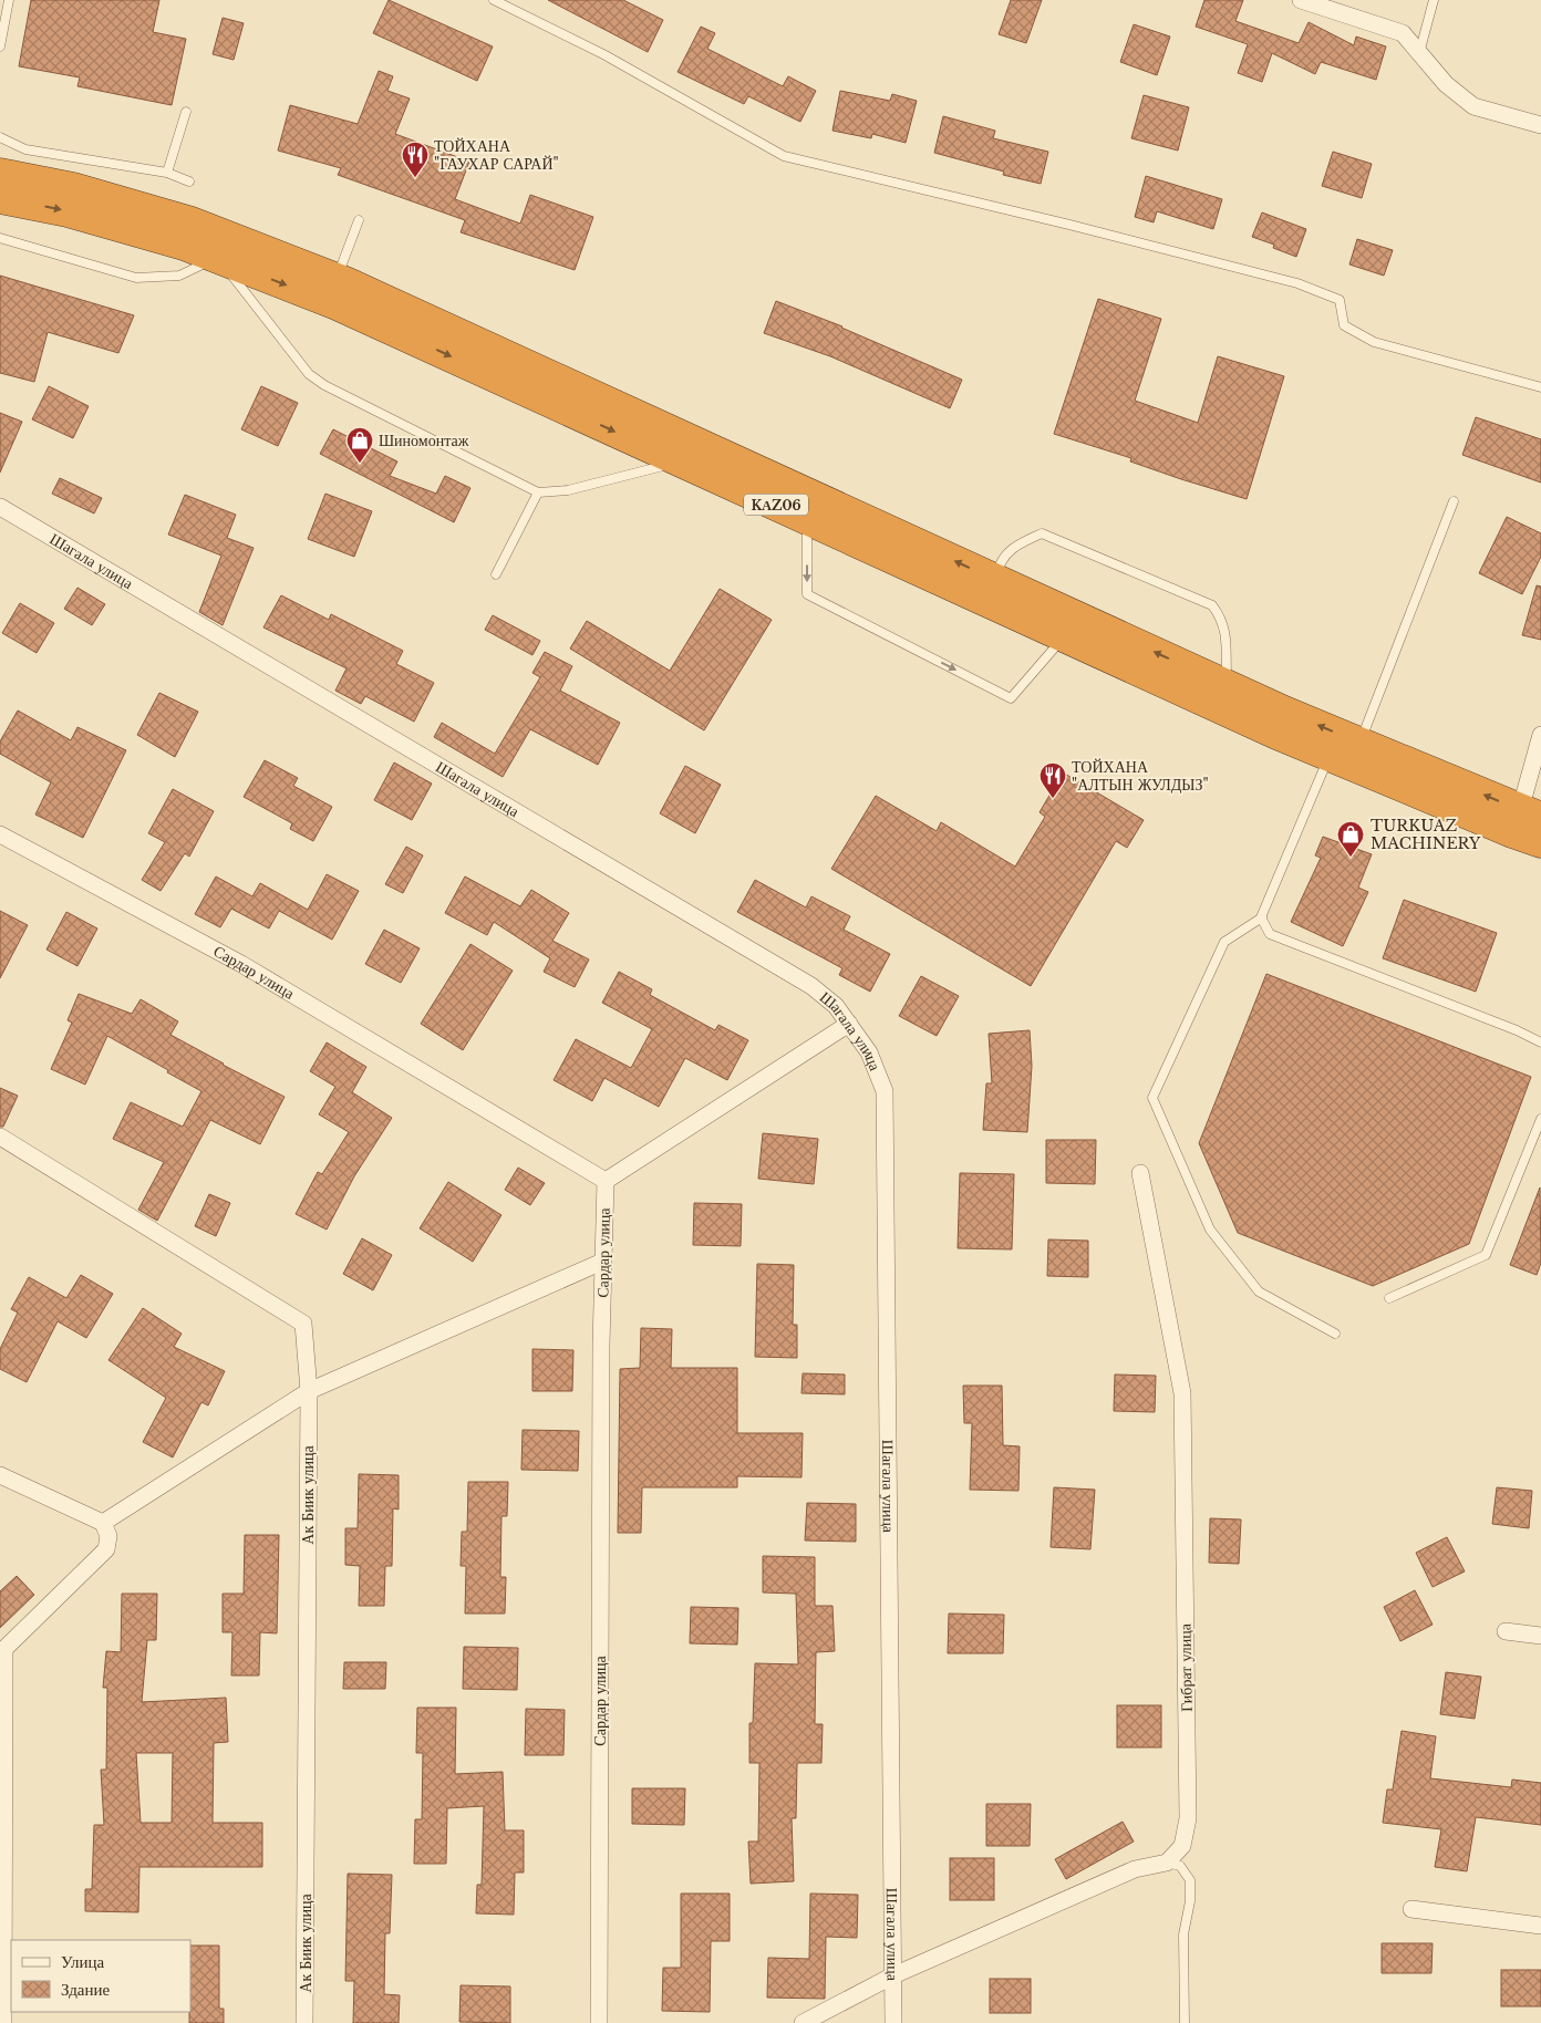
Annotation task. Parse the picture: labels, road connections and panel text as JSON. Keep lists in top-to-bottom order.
{
  "streets": {
    "highway": ["KАZ06"],
    "street": [
      "Шагала улица",
      "Сардар улица",
      "Ак Биик улица",
      "Гибрат улица"
    ]
  },
  "places": {
    "restaurant": ["ТОЙХАНА \"ГАУХАР САРАЙ\"", "ТОЙХАНА \"АЛТЫН ЖУЛДЫЗ\""],
    "shop": ["Шиномонтаж", "TURKUAZ MACHINERY"]
  },
  "legend": ["Улица", "Здание"]
}
